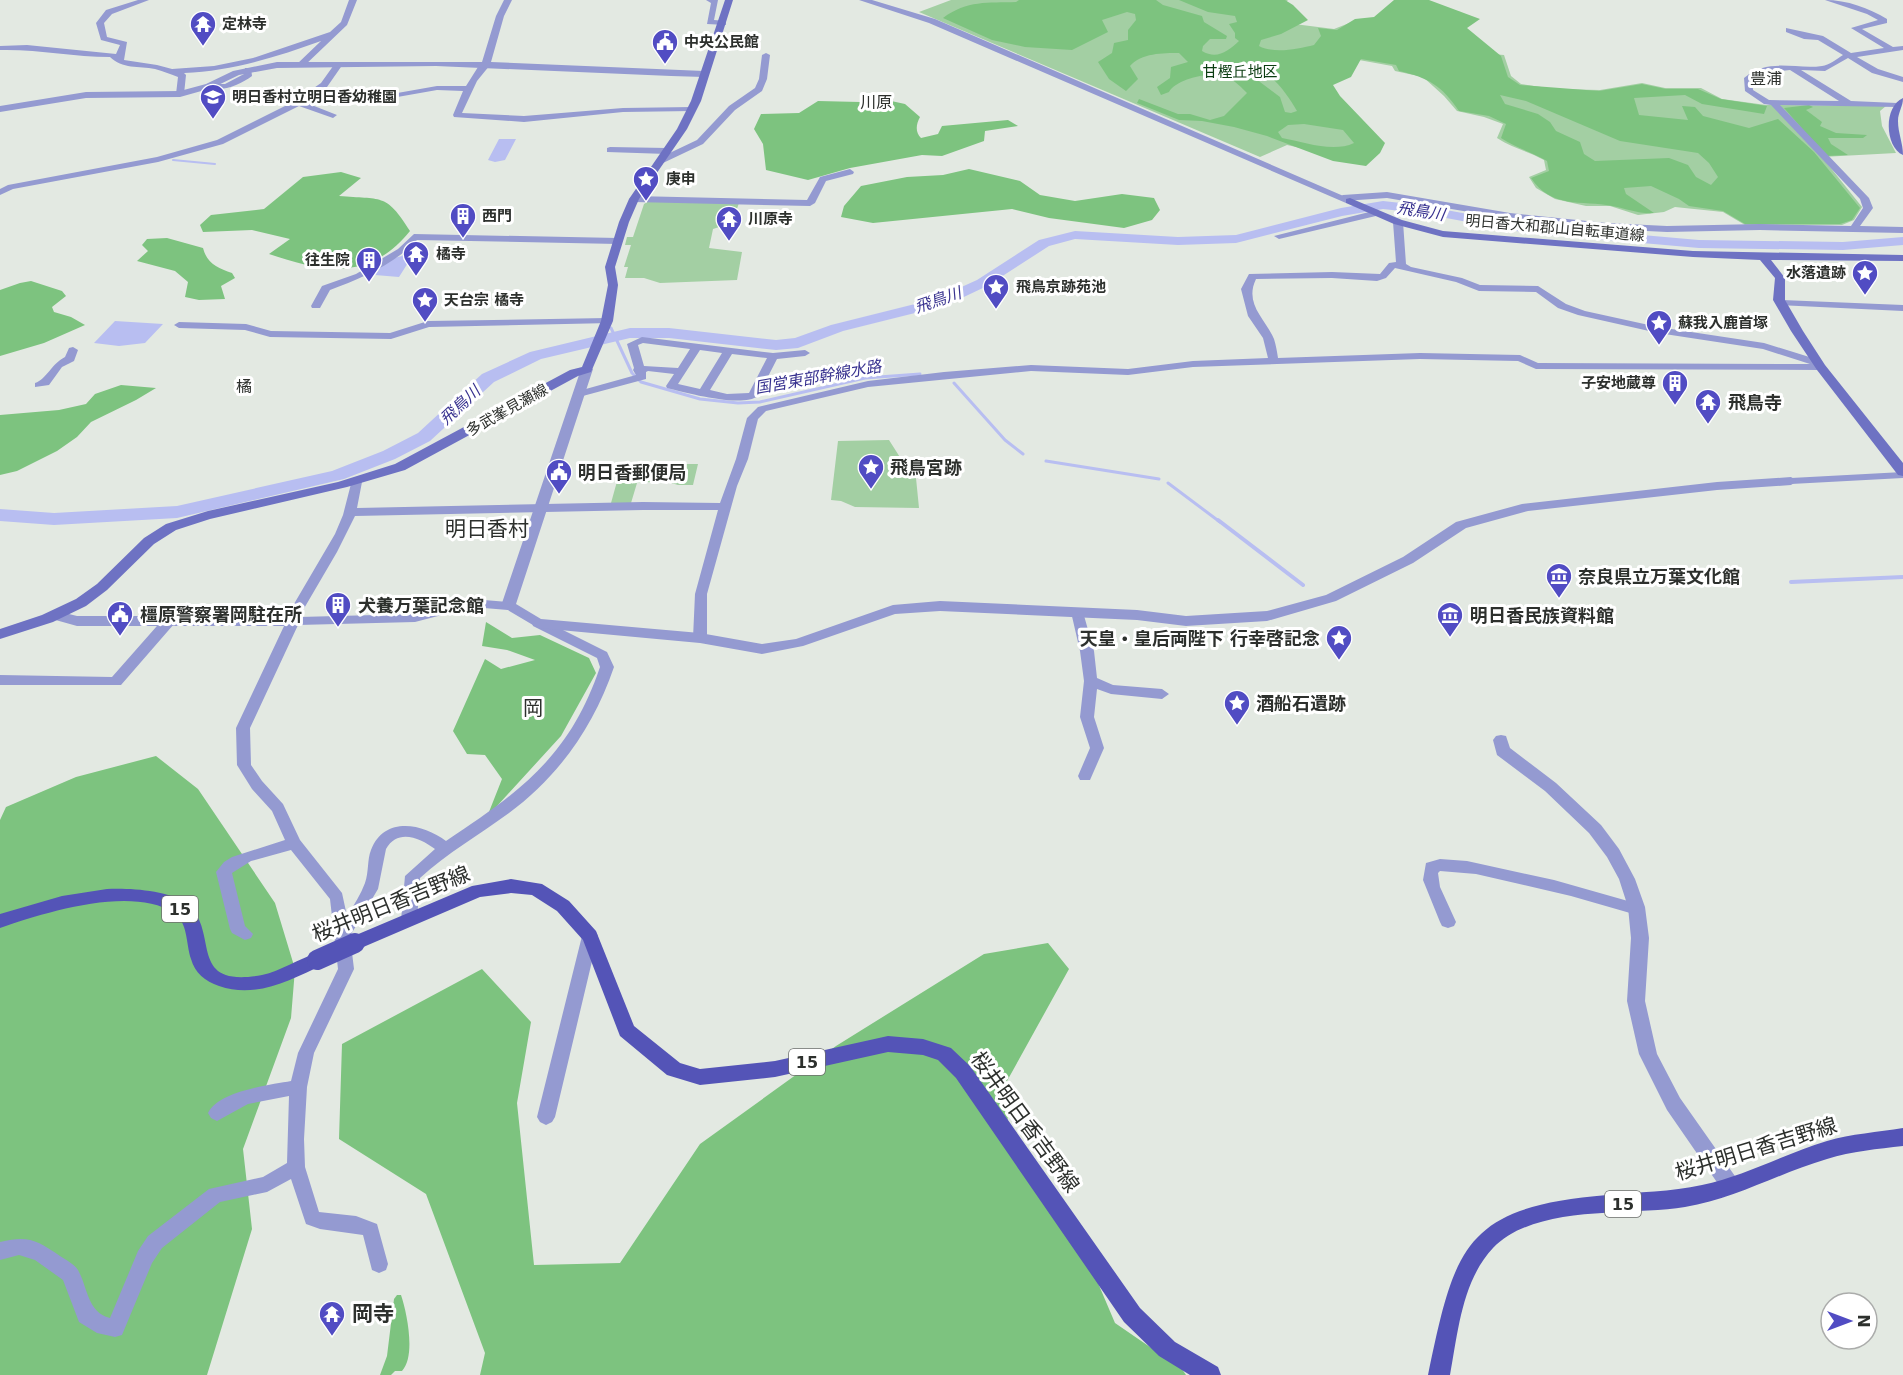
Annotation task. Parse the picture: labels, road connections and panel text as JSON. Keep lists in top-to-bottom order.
{
  "streets": {
    "main road": [
      "明日香大和郡山自転車道線",
      "多武峯見瀬線",
      "桜井明日香吉野線",
      "15"
    ]
  },
  "districts": [
    "豊浦",
    "川原",
    "橘",
    "明日香村",
    "岡"
  ],
  "water": ["飛鳥川", "国営東部幹線水路"],
  "parks": ["甘樫丘地区"],
  "places": {
    "temple": [
      "定林寺",
      "川原寺",
      "橘寺",
      "飛鳥寺",
      "岡寺"
    ],
    "public building": ["中央公民館", "明日香郵便局", "橿原警察署岡駐在所"],
    "school or university": ["明日香村立明日香幼稚園"],
    "place": [
      "庚申",
      "水落遺跡",
      "飛鳥京跡苑池",
      "天台宗 橘寺",
      "蘇我入鹿首塚",
      "飛鳥宮跡",
      "天皇・皇后両陛下 行幸啓記念",
      "酒船石遺跡"
    ],
    "building": [
      "西門",
      "往生院",
      "子安地蔵尊",
      "犬養万葉記念館"
    ],
    "museum": ["奈良県立万葉文化館", "明日香民族資料館"]
  },
  "north": "right"
}
